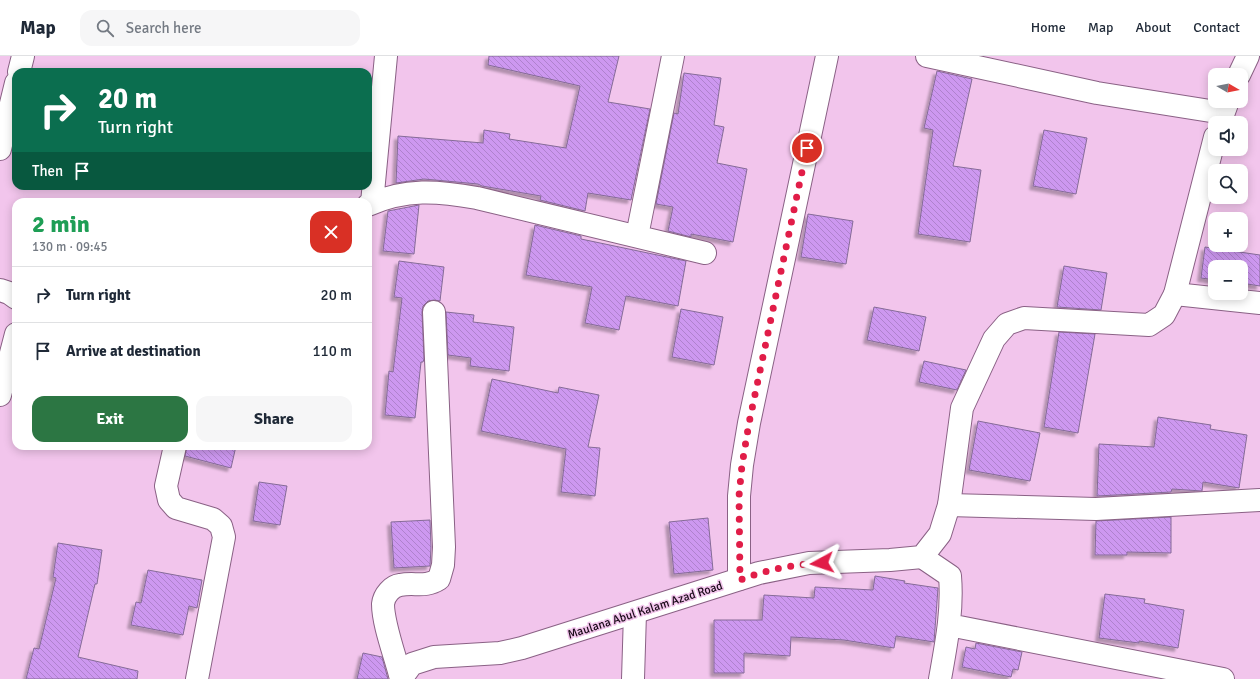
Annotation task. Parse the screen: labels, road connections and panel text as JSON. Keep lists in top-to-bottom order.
{
  "streets": {
    "street": ["Maulana Abul Kalam Azad Road"]
  },
  "north": "right",
  "page": {
    "header": "Map",
    "search": "Search here",
    "nav": [
      "Home",
      "Map",
      "About",
      "Contact"
    ],
    "map_buttons": ["+", "−"],
    "turn": ["20 m", "Turn right"],
    "then": "Then",
    "heading": ["2 min", "130 m · 09:45"],
    "list": [
      {
        "name": "Turn right",
        "value": "20 m"
      },
      {
        "name": "Arrive at destination",
        "value": "110 m"
      }
    ],
    "buttons": ["Exit", "Share"]
  }
}
